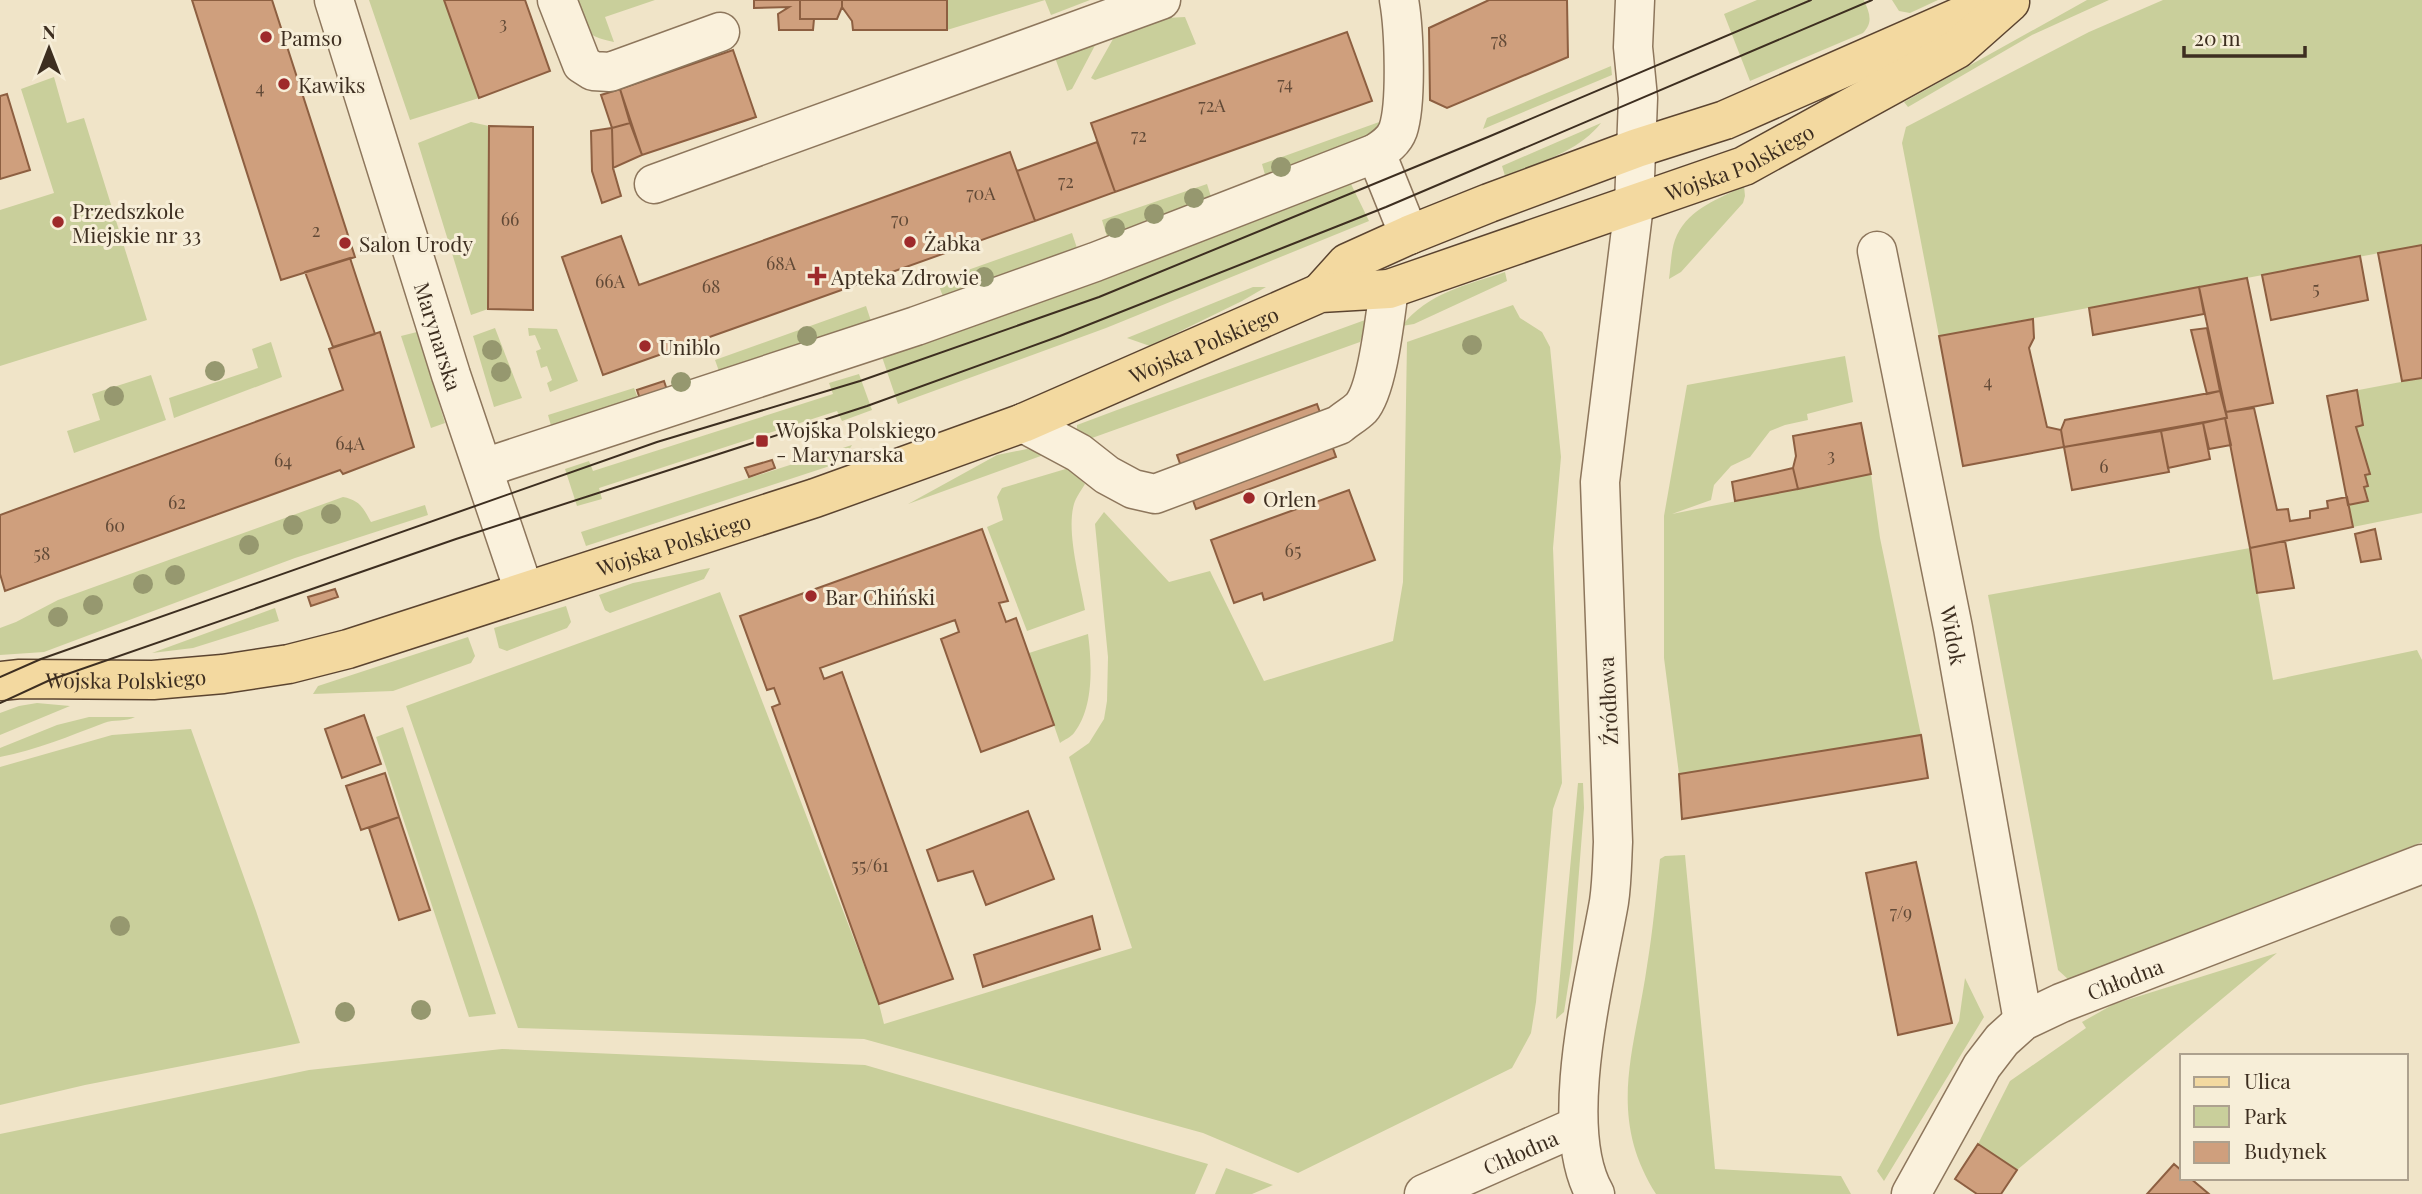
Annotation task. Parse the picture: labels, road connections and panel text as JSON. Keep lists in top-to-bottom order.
{
  "streets": {
    "main road": ["Wojska Polskiego"],
    "street": [
      "Marynarska",
      "Widok",
      "Źródłowa",
      "Chłodna"
    ]
  },
  "crossings": [
    ["Wojska Polskiego", "Marynarska"],
    ["Wojska Polskiego", "Źródłowa"],
    ["Widok", "Chłodna"],
    ["Źródłowa", "Chłodna"]
  ],
  "places": {
    "other": [
      "Pamso",
      "Kawiks",
      "Przedszkole Miejskie nr 33",
      "Żabka",
      "Salon Urody",
      "Uniblo",
      "Orlen",
      "Bar Chiński"
    ],
    "health": ["Apteka Zdrowie"],
    "transit": ["Wojska Polskiego - Marynarska"]
  },
  "house_numbers": [
    "3",
    "78",
    "74",
    "4",
    "72A",
    "72",
    "72",
    "70A",
    "66",
    "70",
    "2",
    "68A",
    "66A",
    "68",
    "5",
    "4",
    "64A",
    "3",
    "64",
    "6",
    "62",
    "60",
    "65",
    "58",
    "55/61",
    "7/9"
  ],
  "legend": ["Ulica", "Park", "Budynek"],
  "scale_bar": "20 m",
  "north": "top"
}
